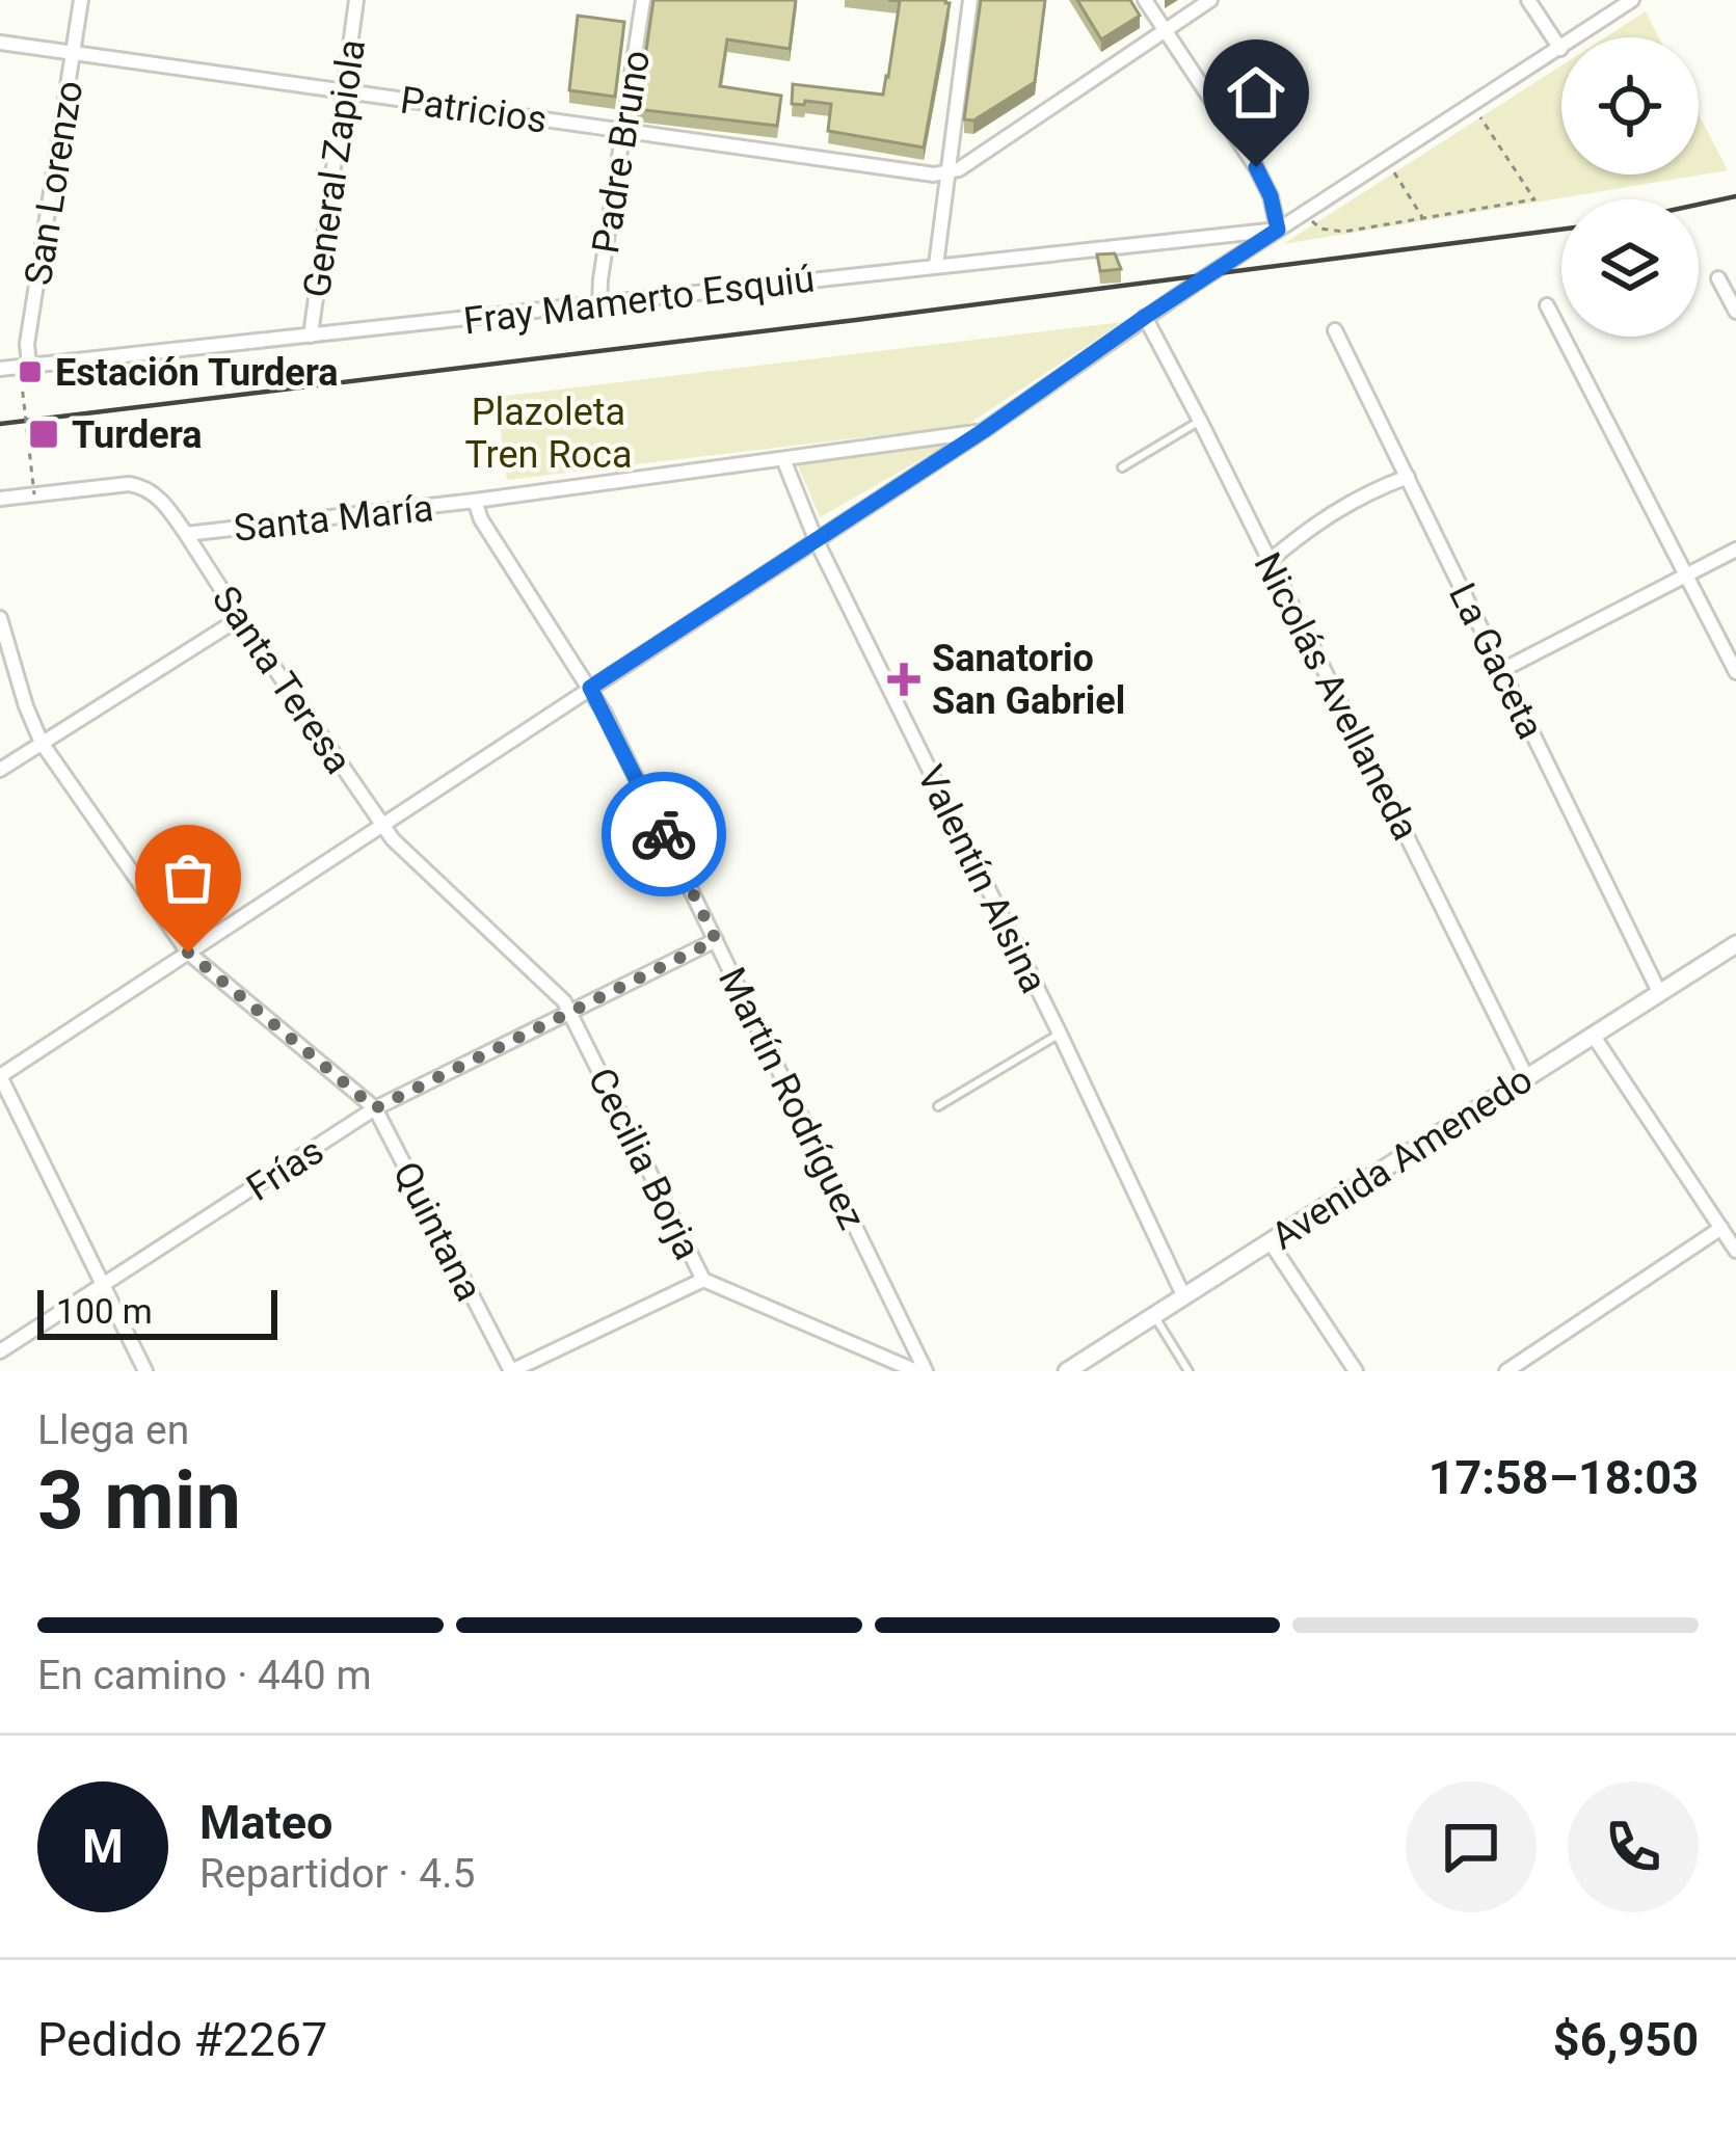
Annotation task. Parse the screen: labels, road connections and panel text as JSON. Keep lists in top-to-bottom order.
{
  "streets": {
    "street": [
      "Patricios",
      "Padre Bruno",
      "General Zapiola",
      "San Lorenzo",
      "Fray Mamerto Esquiú",
      "Santa María",
      "La Gaceta",
      "Santa Teresa",
      "Nicolás Avellaneda",
      "Valentín Alsina",
      "Martín Rodríguez",
      "Avenida Amenedo",
      "Cecilia Borja",
      "Frías",
      "Quintana"
    ]
  },
  "crossings": [
    ["Patricios", "Padre Bruno"],
    ["Patricios", "General Zapiola"],
    ["Patricios", "San Lorenzo"],
    ["Padre Bruno", "Fray Mamerto Esquiú"],
    ["General Zapiola", "Fray Mamerto Esquiú"],
    ["San Lorenzo", "Fray Mamerto Esquiú"],
    ["Santa María", "Santa Teresa"],
    ["Santa María", "Valentín Alsina"],
    ["Santa María", "Martín Rodríguez"],
    ["La Gaceta", "Avenida Amenedo"],
    ["Santa Teresa", "Cecilia Borja"],
    ["Nicolás Avellaneda", "Avenida Amenedo"],
    ["Valentín Alsina", "Avenida Amenedo"],
    ["Martín Rodríguez", "Cecilia Borja"],
    ["Martín Rodríguez", "Frías"],
    ["Cecilia Borja", "Frías"],
    ["Frías", "Quintana"]
  ],
  "parks": ["Plazoleta Tren Roca"],
  "places": {
    "transit": ["Estación Turdera", "Turdera"],
    "health": ["Sanatorio San Gabriel"]
  },
  "scale_bar": "100 m",
  "page": {
    "scale": "100 m",
    "heading": ["3 min", "Llega en", "17:58–18:03"],
    "panel": [
      "Mateo",
      "Repartidor · 4.5",
      "Pedido #2267",
      "$6,950"
    ],
    "bar": "En camino · 440 m",
    "round": "M"
  }
}
